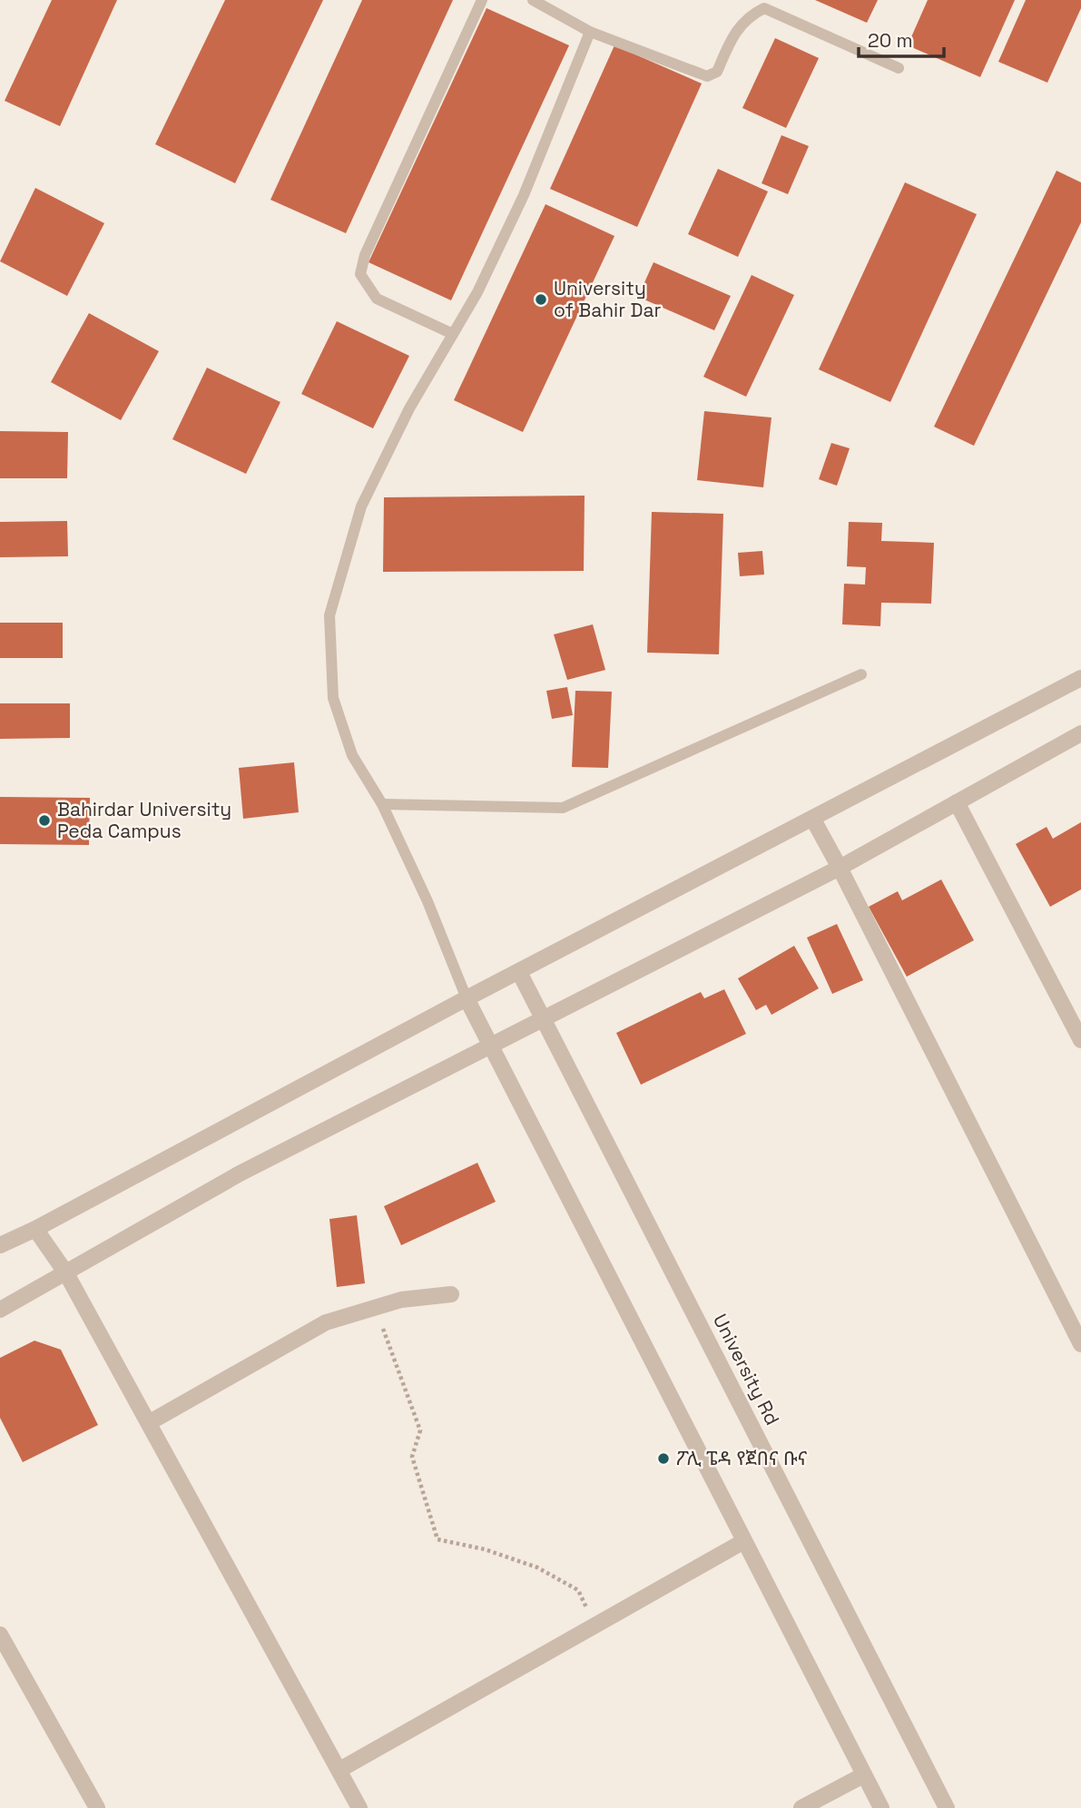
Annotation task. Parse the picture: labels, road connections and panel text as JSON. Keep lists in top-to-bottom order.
{
  "streets": {
    "street": ["University Rd"]
  },
  "places": ["University of Bahir Dar", "Bahirdar University Peda Campus", "ፖሊ ፔዳ የጀበና ቡና"],
  "scale_bar": "20 m"
}
